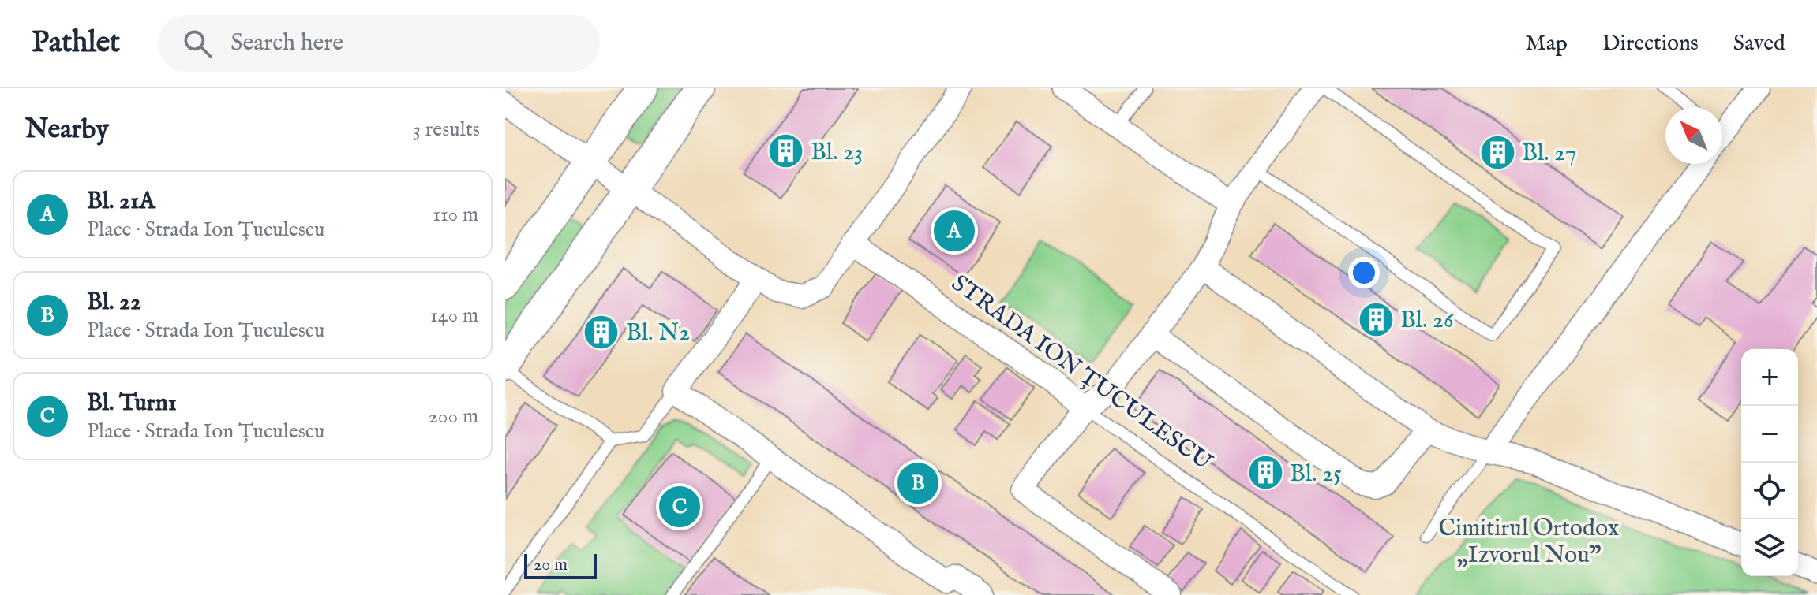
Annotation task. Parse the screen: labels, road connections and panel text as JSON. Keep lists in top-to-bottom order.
{
  "streets": {
    "street": ["STRADA ION ȚUCULESCU"]
  },
  "parks": ["Cimitirul Ortodox „Izvorul Nou”"],
  "places": {
    "building": [
      "Bl. 23",
      "Bl. 27",
      "Bl. 26",
      "Bl. N2",
      "Bl. 25"
    ]
  },
  "scale_bar": "20 m",
  "north": "top left",
  "page": {
    "header": "Pathlet",
    "search": "Search here",
    "nav": ["Map", "Directions", "Saved"],
    "heading": ["Nearby", "3 results"],
    "list": [
      {
        "mark": "A",
        "name": "Bl. 21A",
        "note": "Place · Strada Ion Țuculescu",
        "value": "110 m"
      },
      {
        "mark": "B",
        "name": "Bl. 22",
        "note": "Place · Strada Ion Țuculescu",
        "value": "140 m"
      },
      {
        "mark": "C",
        "name": "Bl. Turn1",
        "note": "Place · Strada Ion Țuculescu",
        "value": "200 m"
      }
    ],
    "pins": ["A", "B", "C"],
    "map_buttons": ["+", "−"],
    "scale": "20 m"
  }
}
